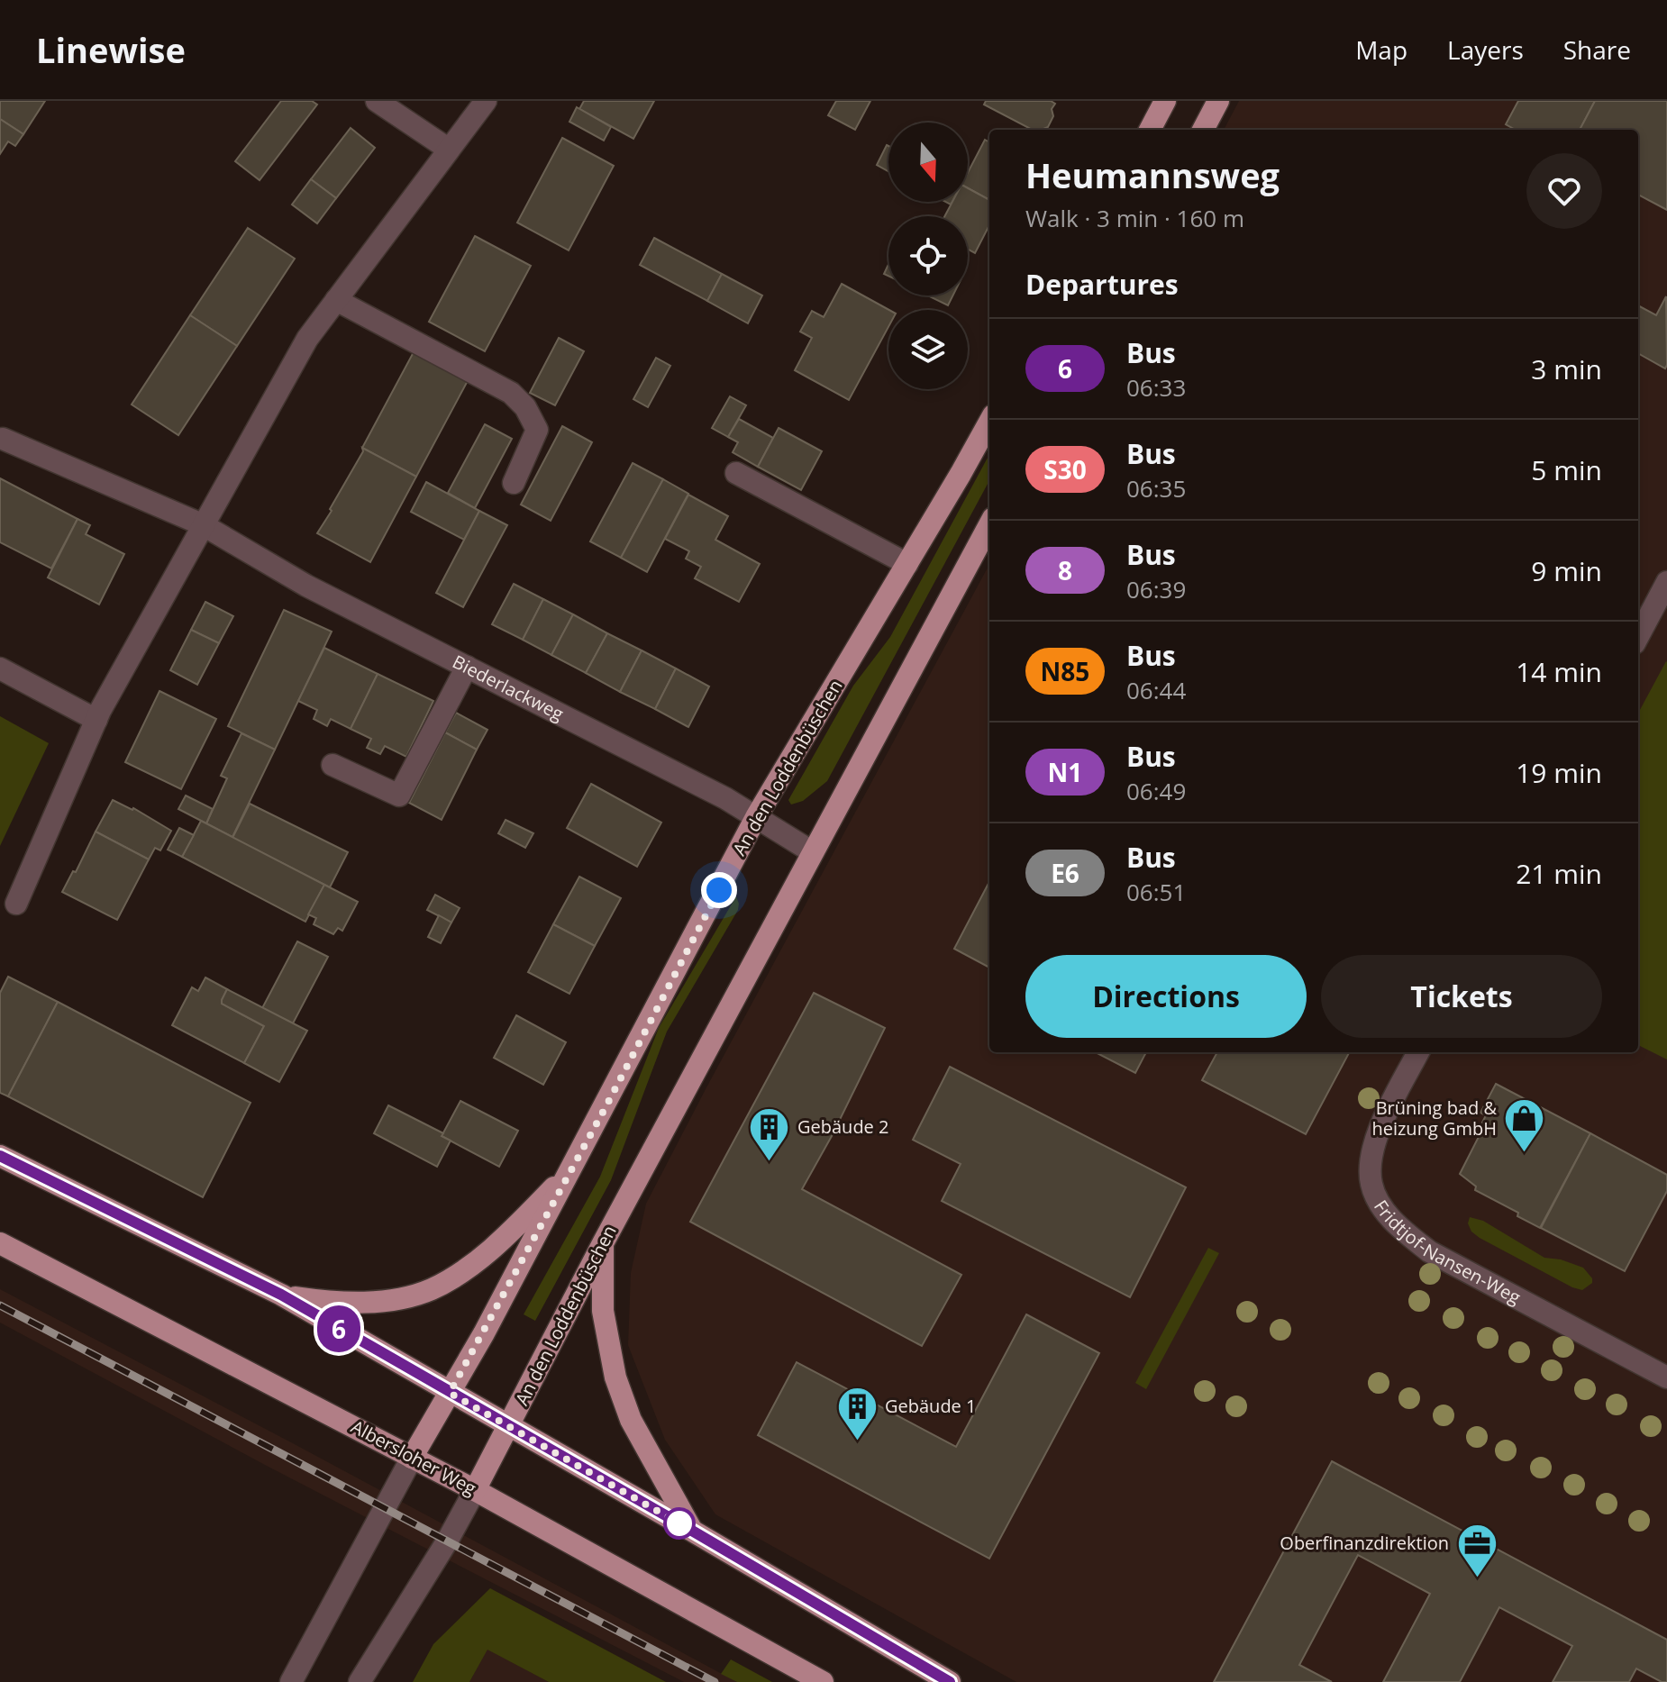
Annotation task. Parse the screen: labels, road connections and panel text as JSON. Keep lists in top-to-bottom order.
{
  "streets": {
    "main road": ["An den Loddenbüschen", "Albersloher Weg"],
    "street": ["Biederlackweg", "Fridtjof-Nansen-Weg"]
  },
  "crossings": [
    ["Biederlackweg", "An den Loddenbüschen"],
    ["An den Loddenbüschen", "Albersloher Weg"]
  ],
  "places": {
    "shop": ["Brüning bad & heizung GmbH"],
    "building": ["Gebäude 2", "Gebäude 1"],
    "office": ["Oberfinanzdirektion"]
  },
  "lines": ["bus line 6"],
  "north": "bottom",
  "page": {
    "header": "Linewise",
    "nav": ["Map", "Layers", "Share"],
    "on_map": "6",
    "heading": [
      ["Heumannsweg", "Walk · 3 min · 160 m"],
      "Departures"
    ],
    "list": [
      {
        "mark": "6",
        "name": "Bus",
        "note": "06:33",
        "value": "3 min"
      },
      {
        "mark": "S30",
        "name": "Bus",
        "note": "06:35",
        "value": "5 min"
      },
      {
        "mark": "8",
        "name": "Bus",
        "note": "06:39",
        "value": "9 min"
      },
      {
        "mark": "N85",
        "name": "Bus",
        "note": "06:44",
        "value": "14 min"
      },
      {
        "mark": "N1",
        "name": "Bus",
        "note": "06:49",
        "value": "19 min"
      },
      {
        "mark": "E6",
        "name": "Bus",
        "note": "06:51",
        "value": "21 min"
      }
    ],
    "buttons": ["Directions", "Tickets"]
  }
}
